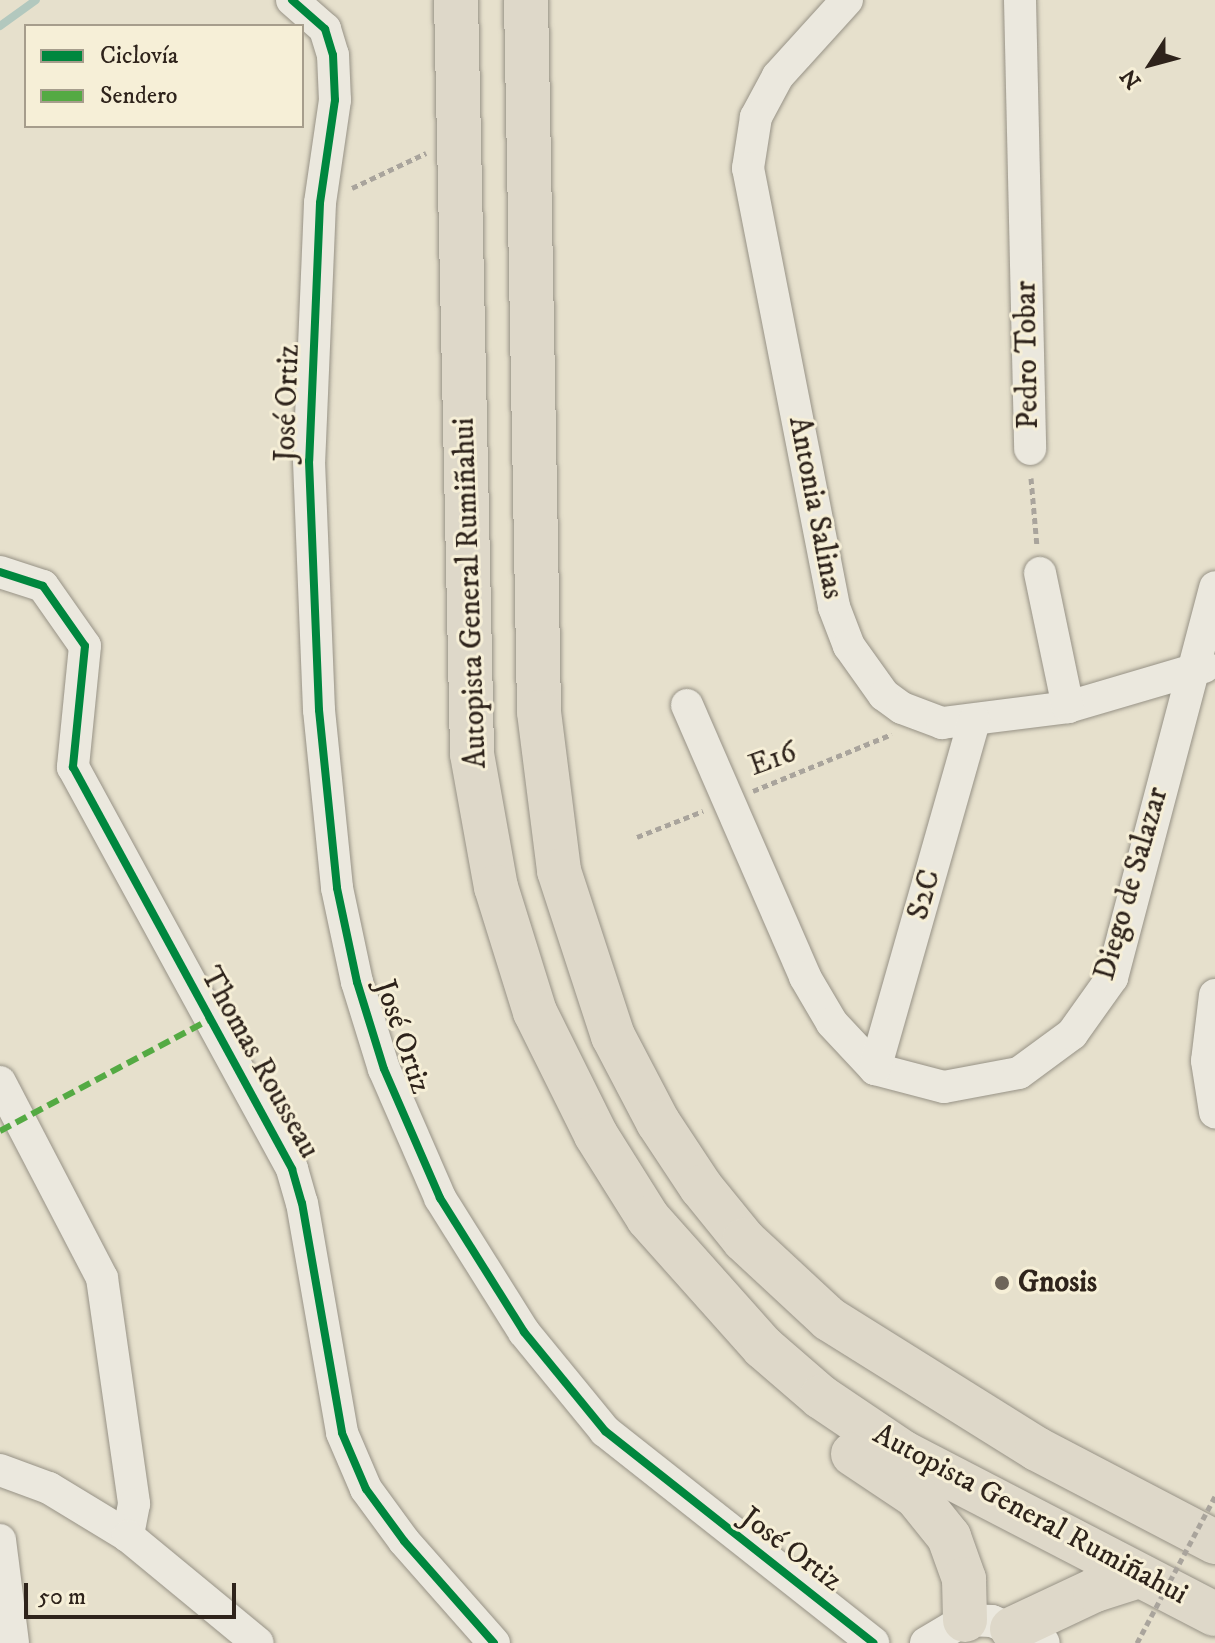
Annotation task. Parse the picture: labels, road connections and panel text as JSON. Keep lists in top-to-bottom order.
{
  "streets": {
    "highway": ["Autopista General Rumiñahui"],
    "street": [
      "Pedro Tobar",
      "José Ortiz",
      "Antonia Salinas",
      "Diego de Salazar",
      "S2C",
      "Thomas Rousseau"
    ],
    "path": ["E16"]
  },
  "crossings": [
    ["Antonia Salinas", "E16"],
    ["Antonia Salinas", "Diego de Salazar"],
    ["Antonia Salinas", "S2C"],
    ["Diego de Salazar", "S2C"]
  ],
  "places": ["Gnosis"],
  "legend": ["Ciclovía", "Sendero"],
  "scale_bar": "50 m",
  "north": "bottom left"
}
